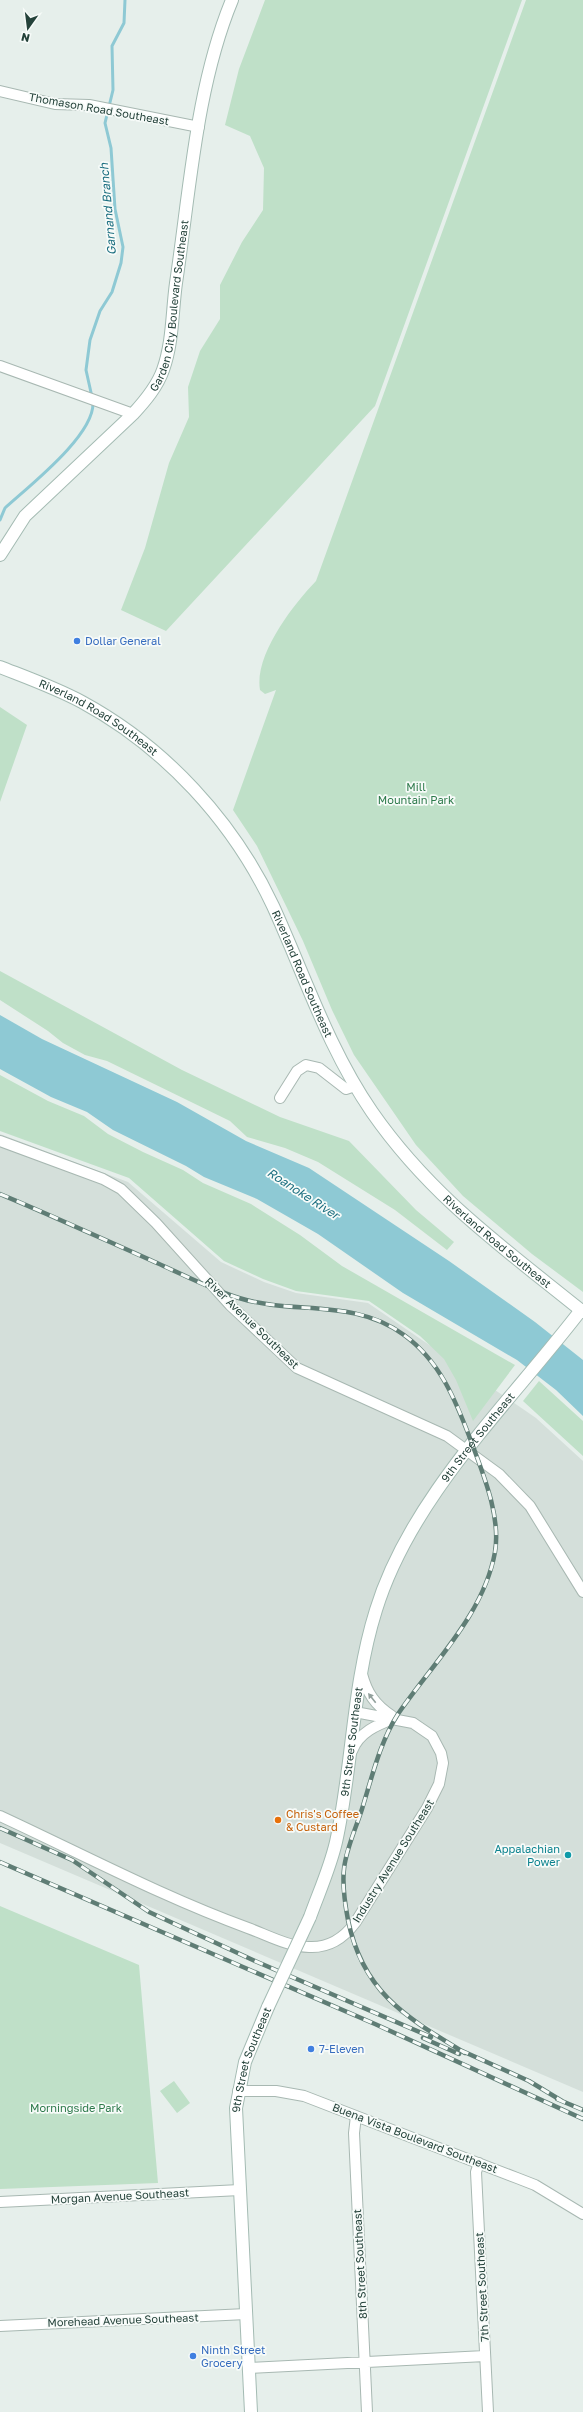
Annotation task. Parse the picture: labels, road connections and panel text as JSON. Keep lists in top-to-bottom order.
{
  "streets": {
    "street": [
      "Thomason Road Southeast",
      "Garden City Boulevard Southeast",
      "Riverland Road Southeast",
      "River Avenue Southeast",
      "9th Street Southeast",
      "Industry Avenue Southeast",
      "Buena Vista Boulevard Southeast",
      "Morgan Avenue Southeast",
      "8th Street Southeast",
      "7th Street Southeast",
      "Morehead Avenue Southeast"
    ]
  },
  "crossings": [
    ["Thomason Road Southeast", "Garden City Boulevard Southeast"],
    ["Riverland Road Southeast", "9th Street Southeast"],
    ["River Avenue Southeast", "9th Street Southeast"],
    ["9th Street Southeast", "Industry Avenue Southeast"],
    ["9th Street Southeast", "Buena Vista Boulevard Southeast"],
    ["9th Street Southeast", "Morgan Avenue Southeast"],
    ["9th Street Southeast", "Morehead Avenue Southeast"],
    ["Buena Vista Boulevard Southeast", "8th Street Southeast"],
    ["Buena Vista Boulevard Southeast", "7th Street Southeast"]
  ],
  "water": ["Garnand Branch", "Roanoke River"],
  "parks": ["Mill Mountain Park", "Morningside Park"],
  "places": [
    "Dollar General",
    "Chris's Coffee & Custard",
    "Appalachian Power",
    "7-Eleven",
    "Ninth Street Grocery"
  ],
  "north": "bottom"
}
